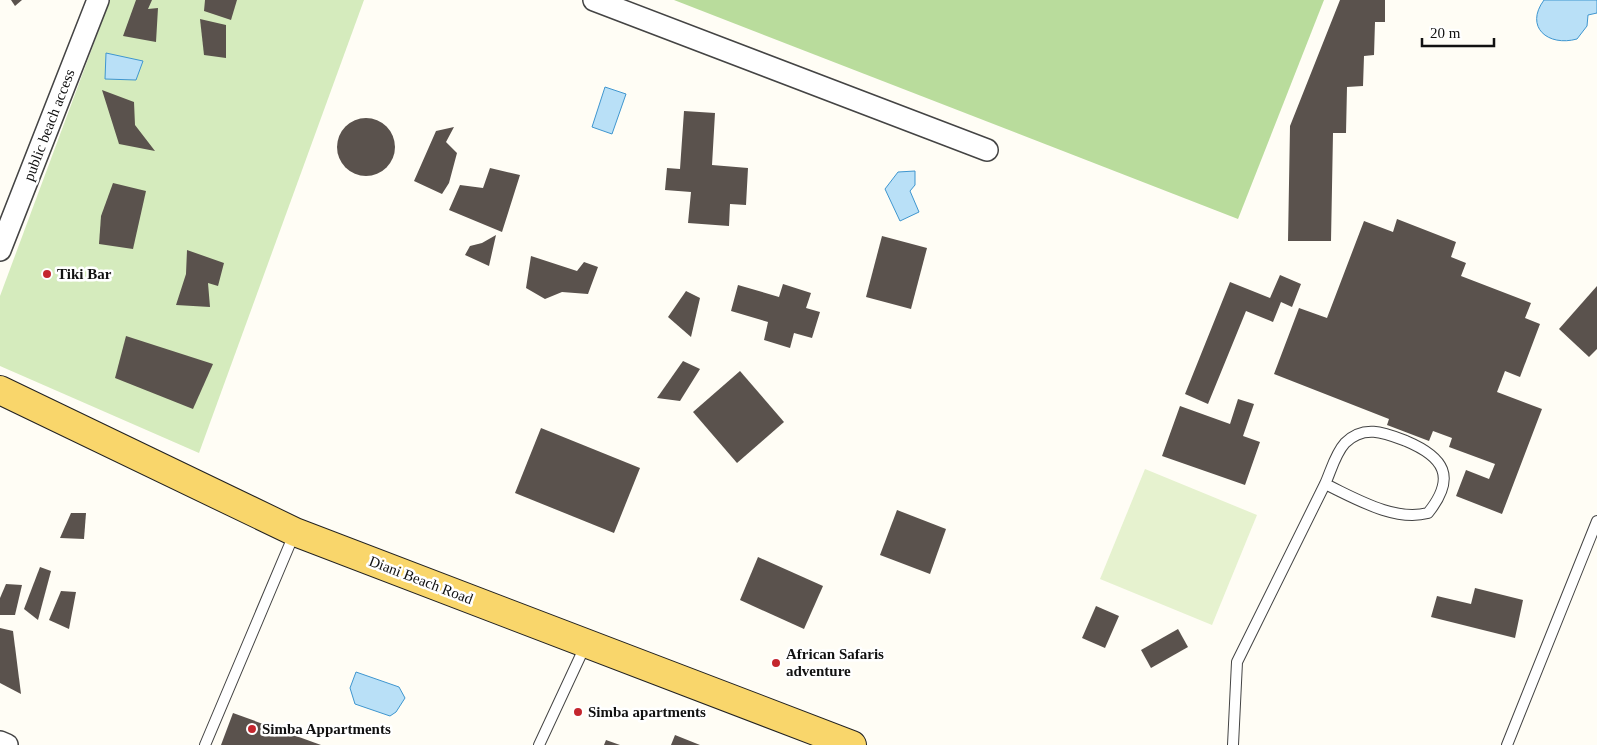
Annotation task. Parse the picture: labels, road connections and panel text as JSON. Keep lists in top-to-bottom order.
{
  "streets": {
    "main road": ["Diani Beach Road"],
    "street": ["public beach access"]
  },
  "places": [
    "Tiki Bar",
    "African Safaris adventure",
    "Simba apartments",
    "Simba Appartments"
  ],
  "scale_bar": "20 m"
}
